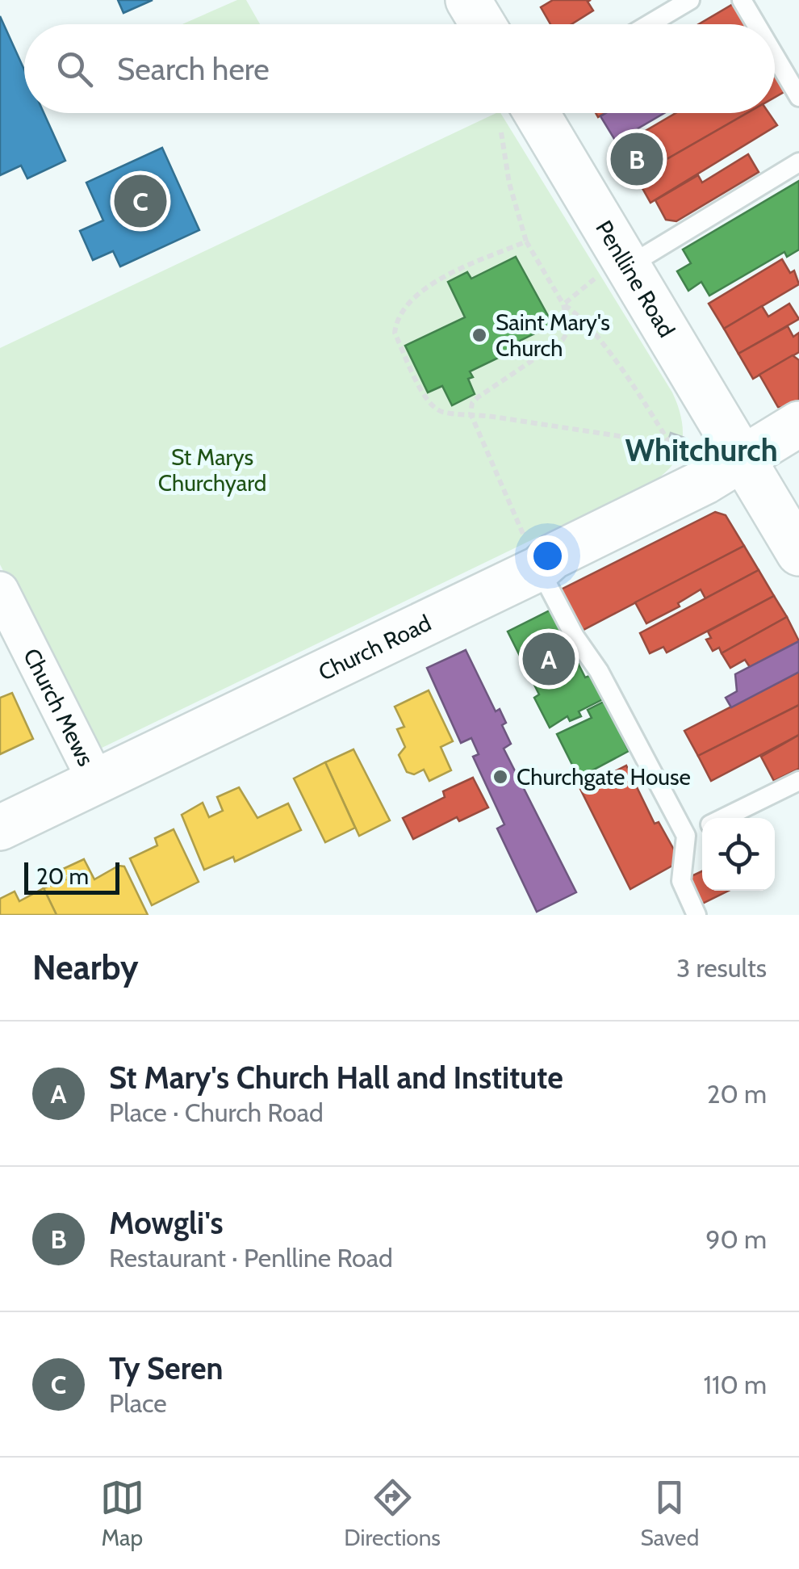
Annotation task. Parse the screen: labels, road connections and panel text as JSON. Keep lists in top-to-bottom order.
{
  "streets": {
    "street": ["Penlline Road", "Church Road", "Church Mews"]
  },
  "crossings": [
    ["Penlline Road", "Church Road"],
    ["Church Road", "Church Mews"]
  ],
  "districts": ["Whitchurch"],
  "parks": ["St Marys Churchyard"],
  "places": ["Saint Mary's Church", "Churchgate House"],
  "scale_bar": "20 m",
  "page": {
    "search": "Search here",
    "pins": ["B", "C", "A"],
    "scale": "20 m",
    "heading": ["Nearby", "3 results"],
    "list": [
      {
        "mark": "A",
        "name": "St Mary's Church Hall and Institute",
        "note": "Place · Church Road",
        "value": "20 m"
      },
      {
        "mark": "B",
        "name": "Mowgli's",
        "note": "Restaurant · Penlline Road",
        "value": "90 m"
      },
      {
        "mark": "C",
        "name": "Ty Seren",
        "note": "Place",
        "value": "110 m"
      }
    ],
    "nav": ["Map", "Directions", "Saved"]
  }
}
